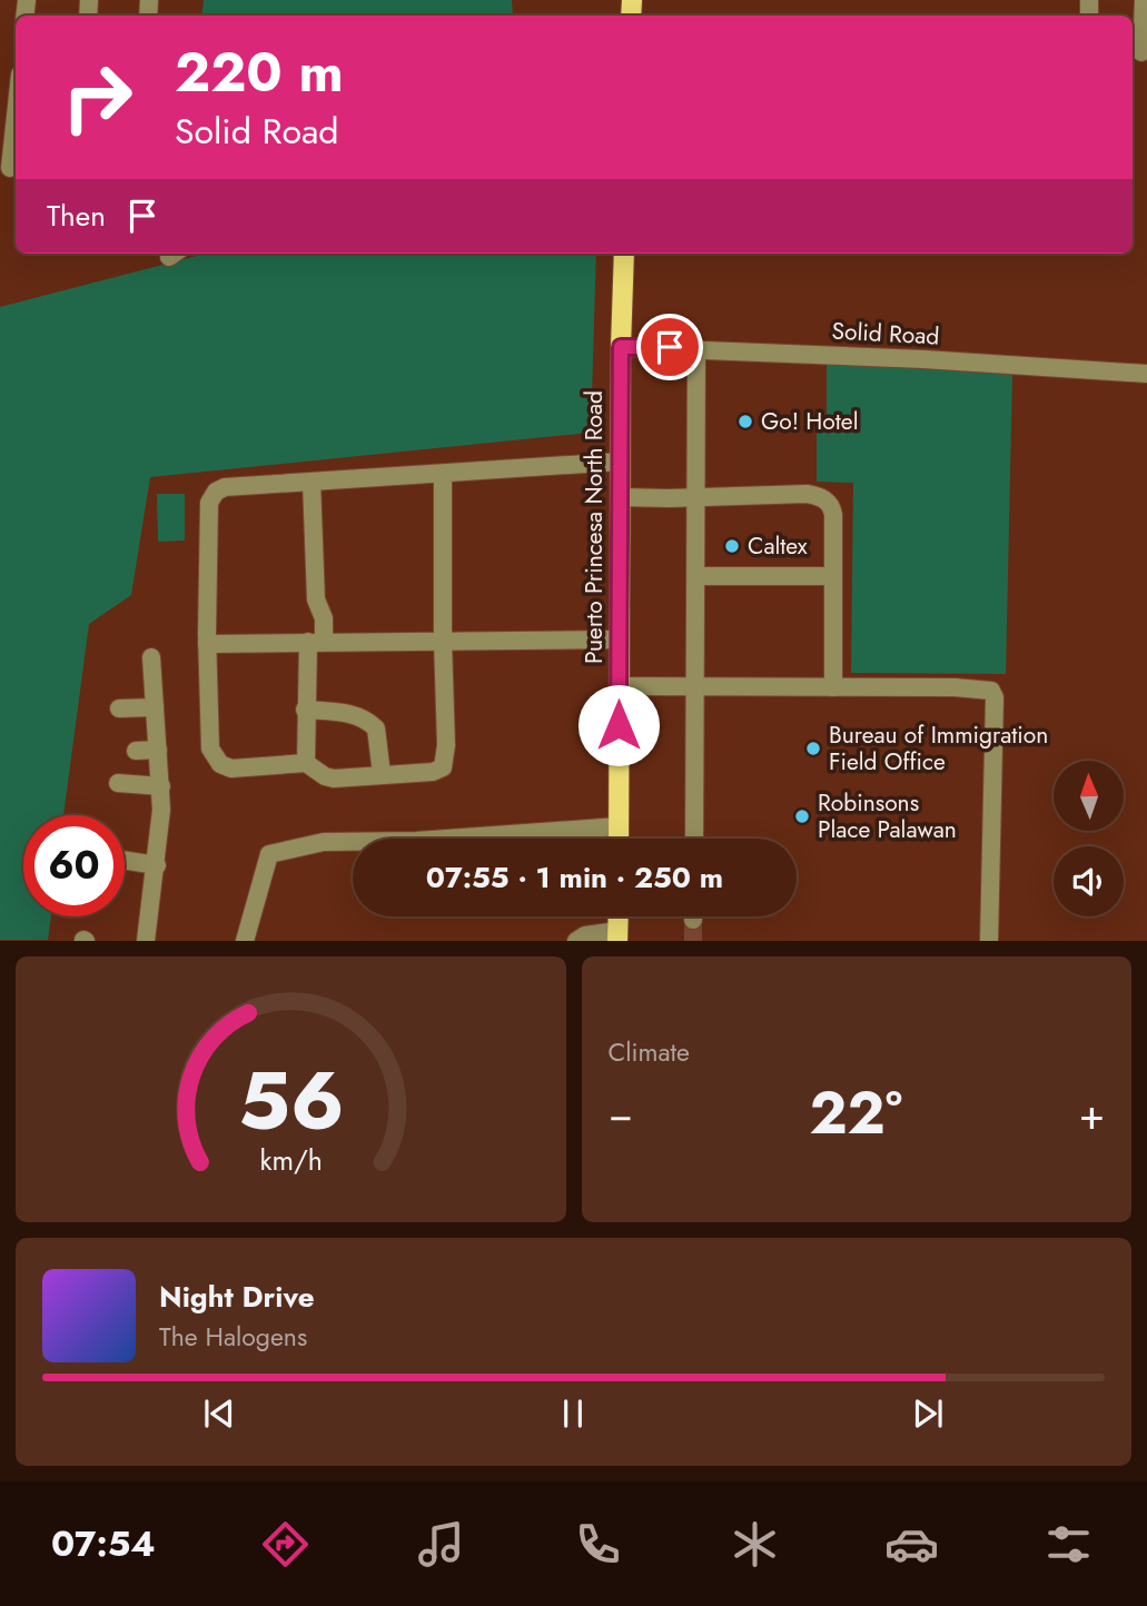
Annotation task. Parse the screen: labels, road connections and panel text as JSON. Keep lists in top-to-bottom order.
{
  "streets": {
    "main road": ["Puerto Princesa North Road"],
    "street": ["Solid Road"]
  },
  "crossings": [
    ["Solid Road", "Puerto Princesa North Road"]
  ],
  "places": [
    "Go! Hotel",
    "Caltex",
    "Bureau of Immigration Field Office",
    "Robinsons Place Palawan"
  ],
  "north": "top",
  "page": {
    "turn": ["220 m", "Solid Road"],
    "then": "Then",
    "limit": "60",
    "trip": "07:55 · 1 min · 250 m",
    "tile": "Climate",
    "heat": ["−", "22°", "+"],
    "song": ["Night Drive", "The Halogens"],
    "tabs": "07:54",
    "gauge": ["56", "km/h"]
  }
}
